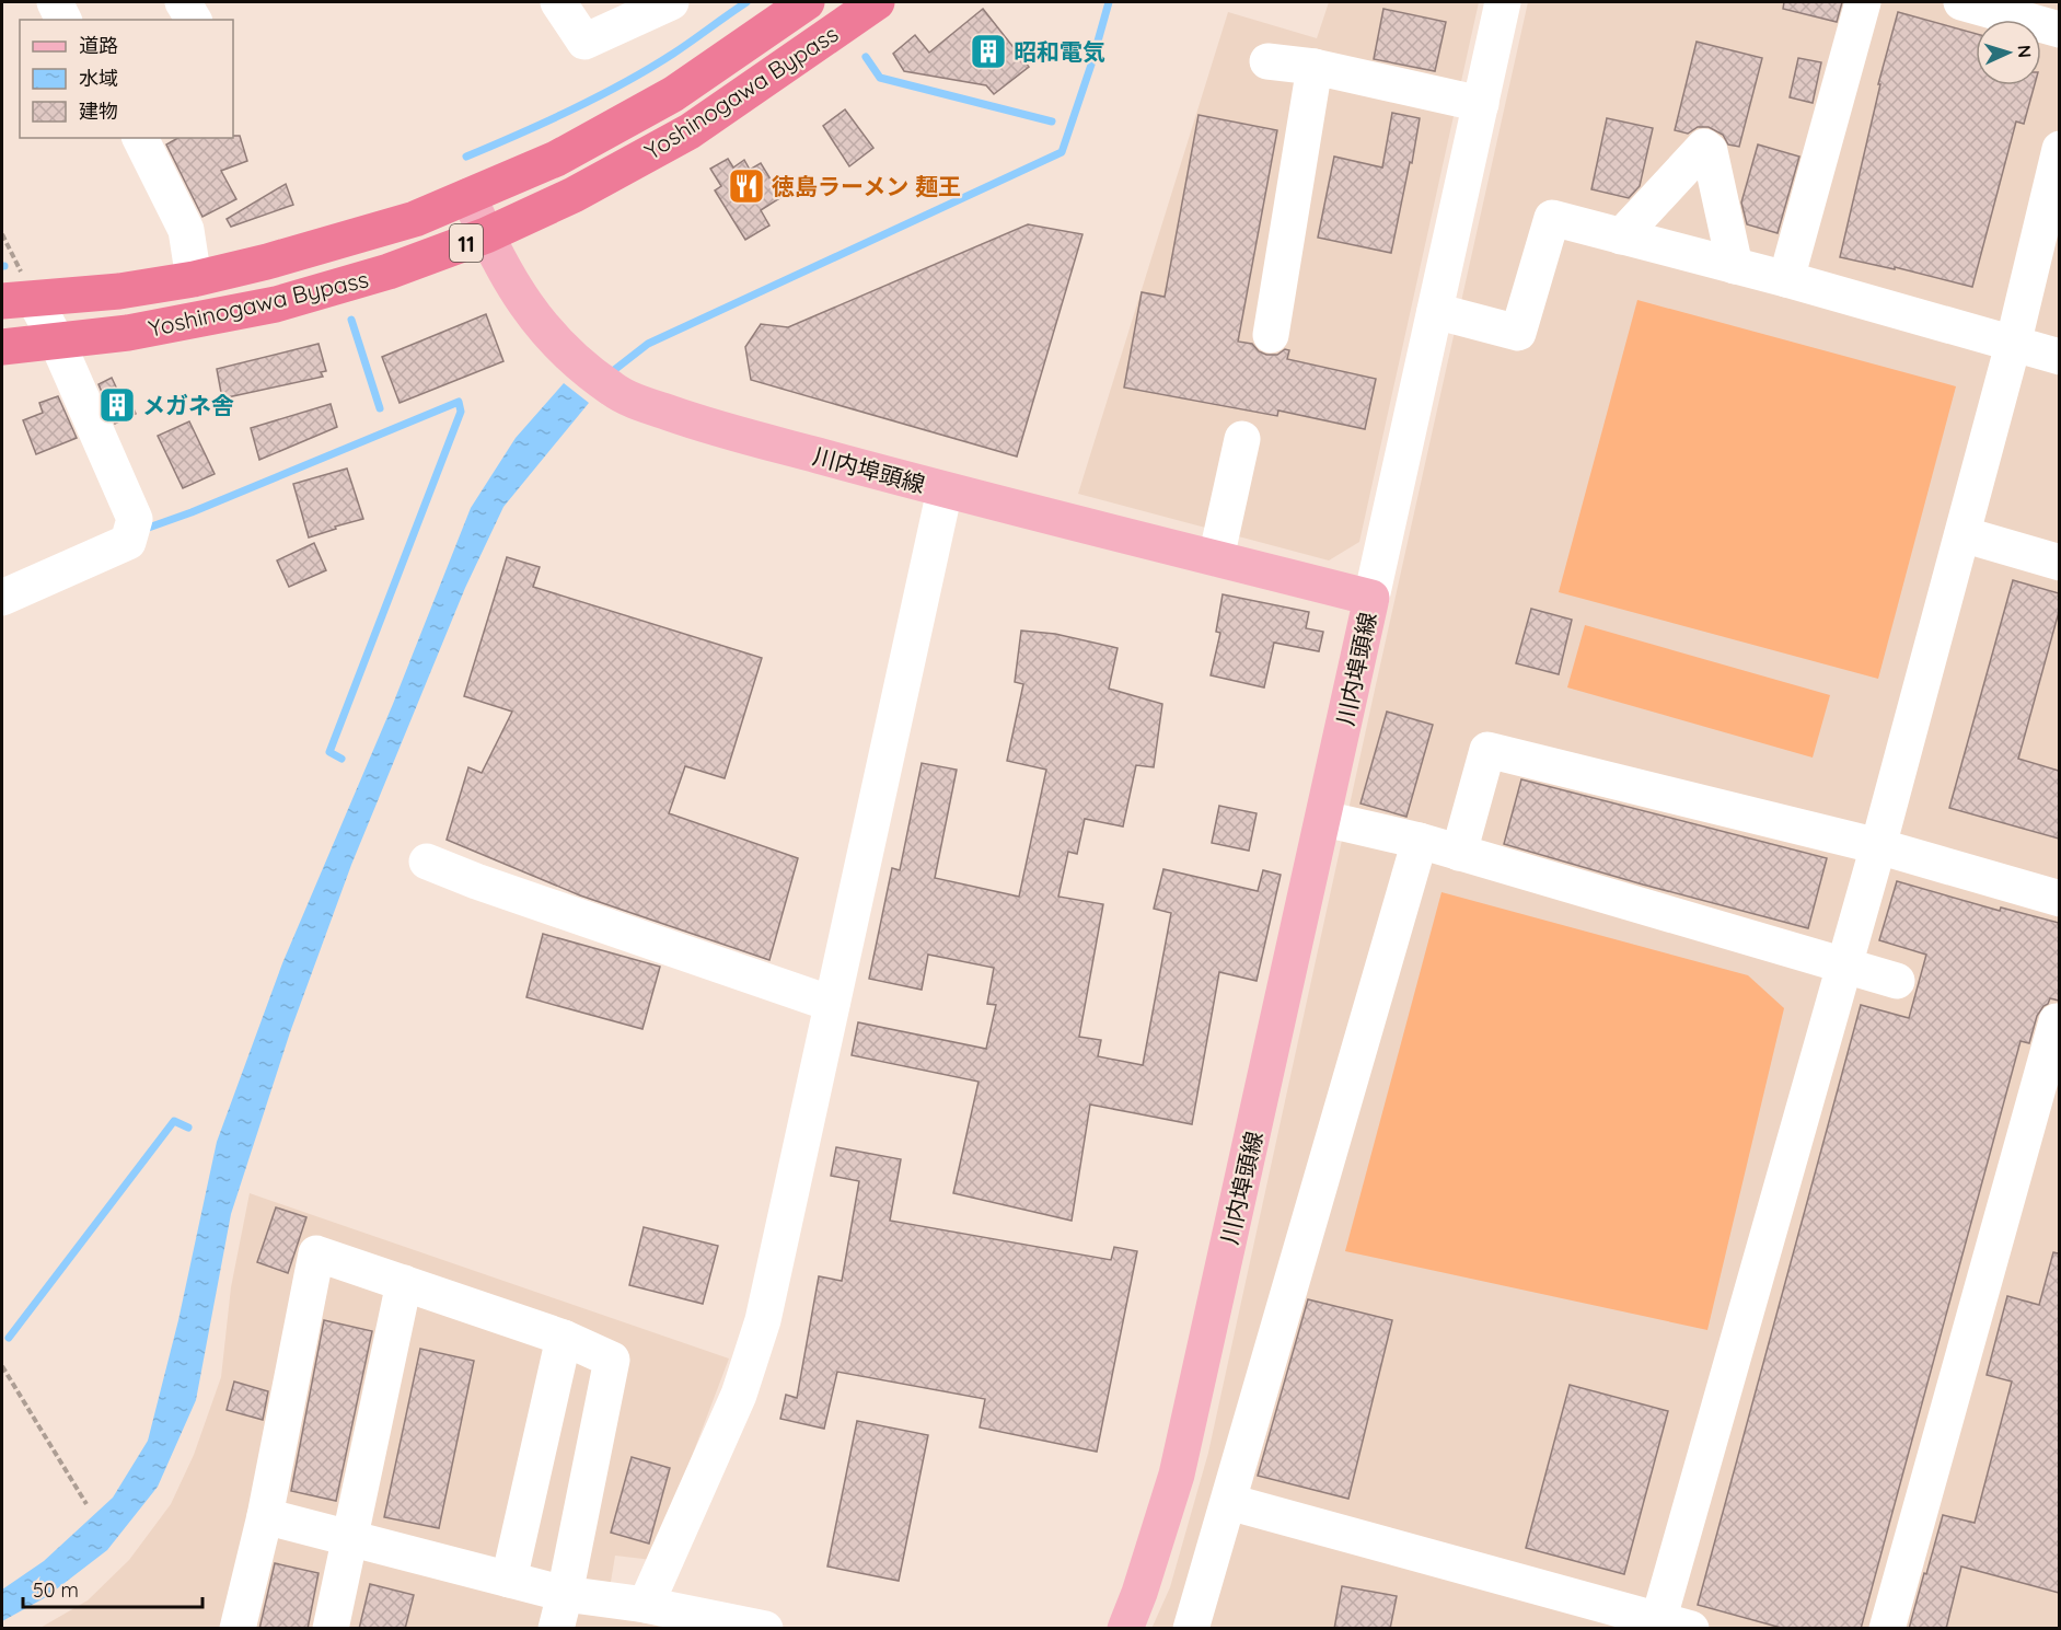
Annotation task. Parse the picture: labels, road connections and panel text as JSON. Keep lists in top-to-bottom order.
{
  "streets": {
    "highway": ["Yoshinogawa Bypass", "11"],
    "main road": ["川内埠頭線"]
  },
  "crossings": [
    ["Yoshinogawa Bypass", "川内埠頭線"]
  ],
  "places": {
    "building": ["昭和電気", "メガネ舎"],
    "restaurant": ["徳島ラーメン 麺王"]
  },
  "legend": ["道路", "水域", "建物"],
  "scale_bar": "50 m",
  "north": "right"
}
